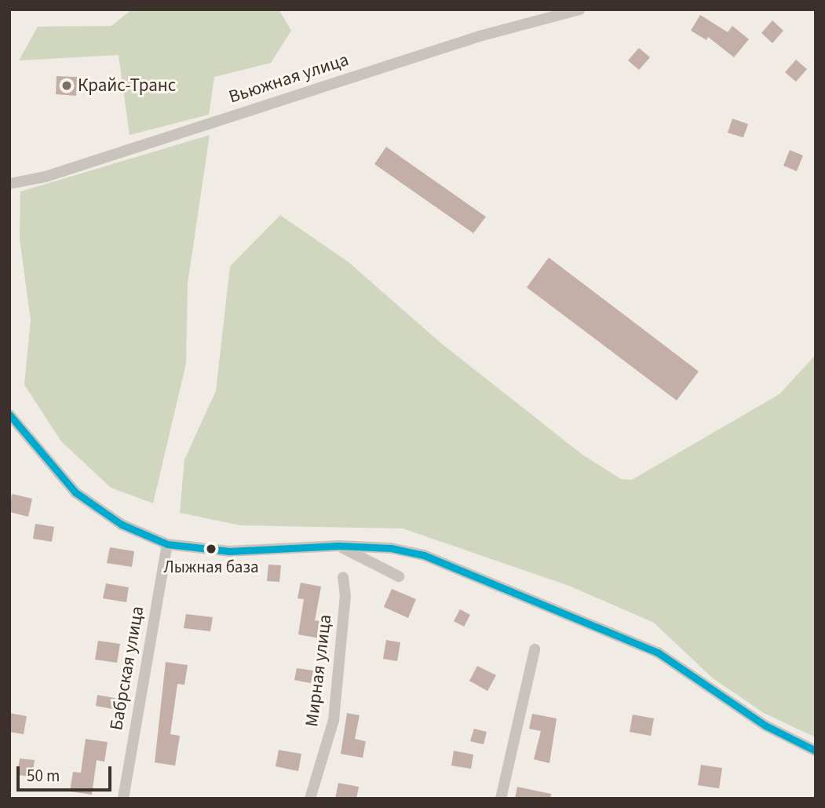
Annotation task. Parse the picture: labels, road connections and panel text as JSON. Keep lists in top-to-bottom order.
{
  "streets": {
    "street": ["Вьюжная улица", "Бабрская улица", "Мирная улица"]
  },
  "places": ["Крайс-Транс", "Лыжная база"],
  "scale_bar": "50 m"
}
